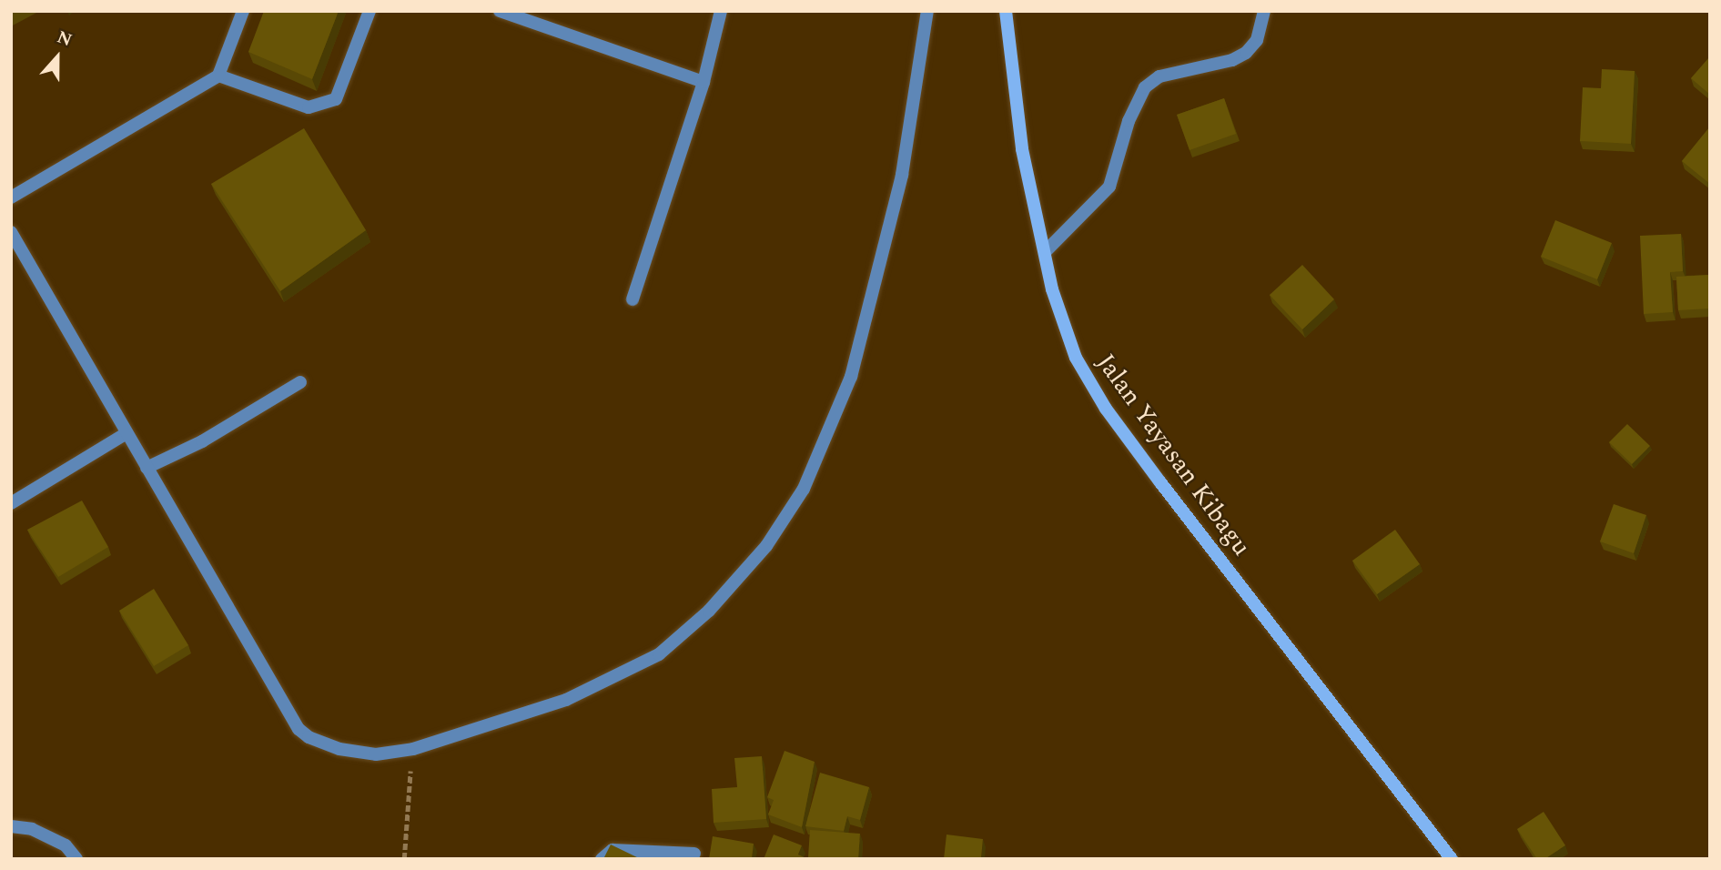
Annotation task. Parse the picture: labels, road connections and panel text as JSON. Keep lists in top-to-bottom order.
{
  "streets": {
    "street": ["Jalan Yayasan Kibagu"]
  },
  "north": "top"
}
